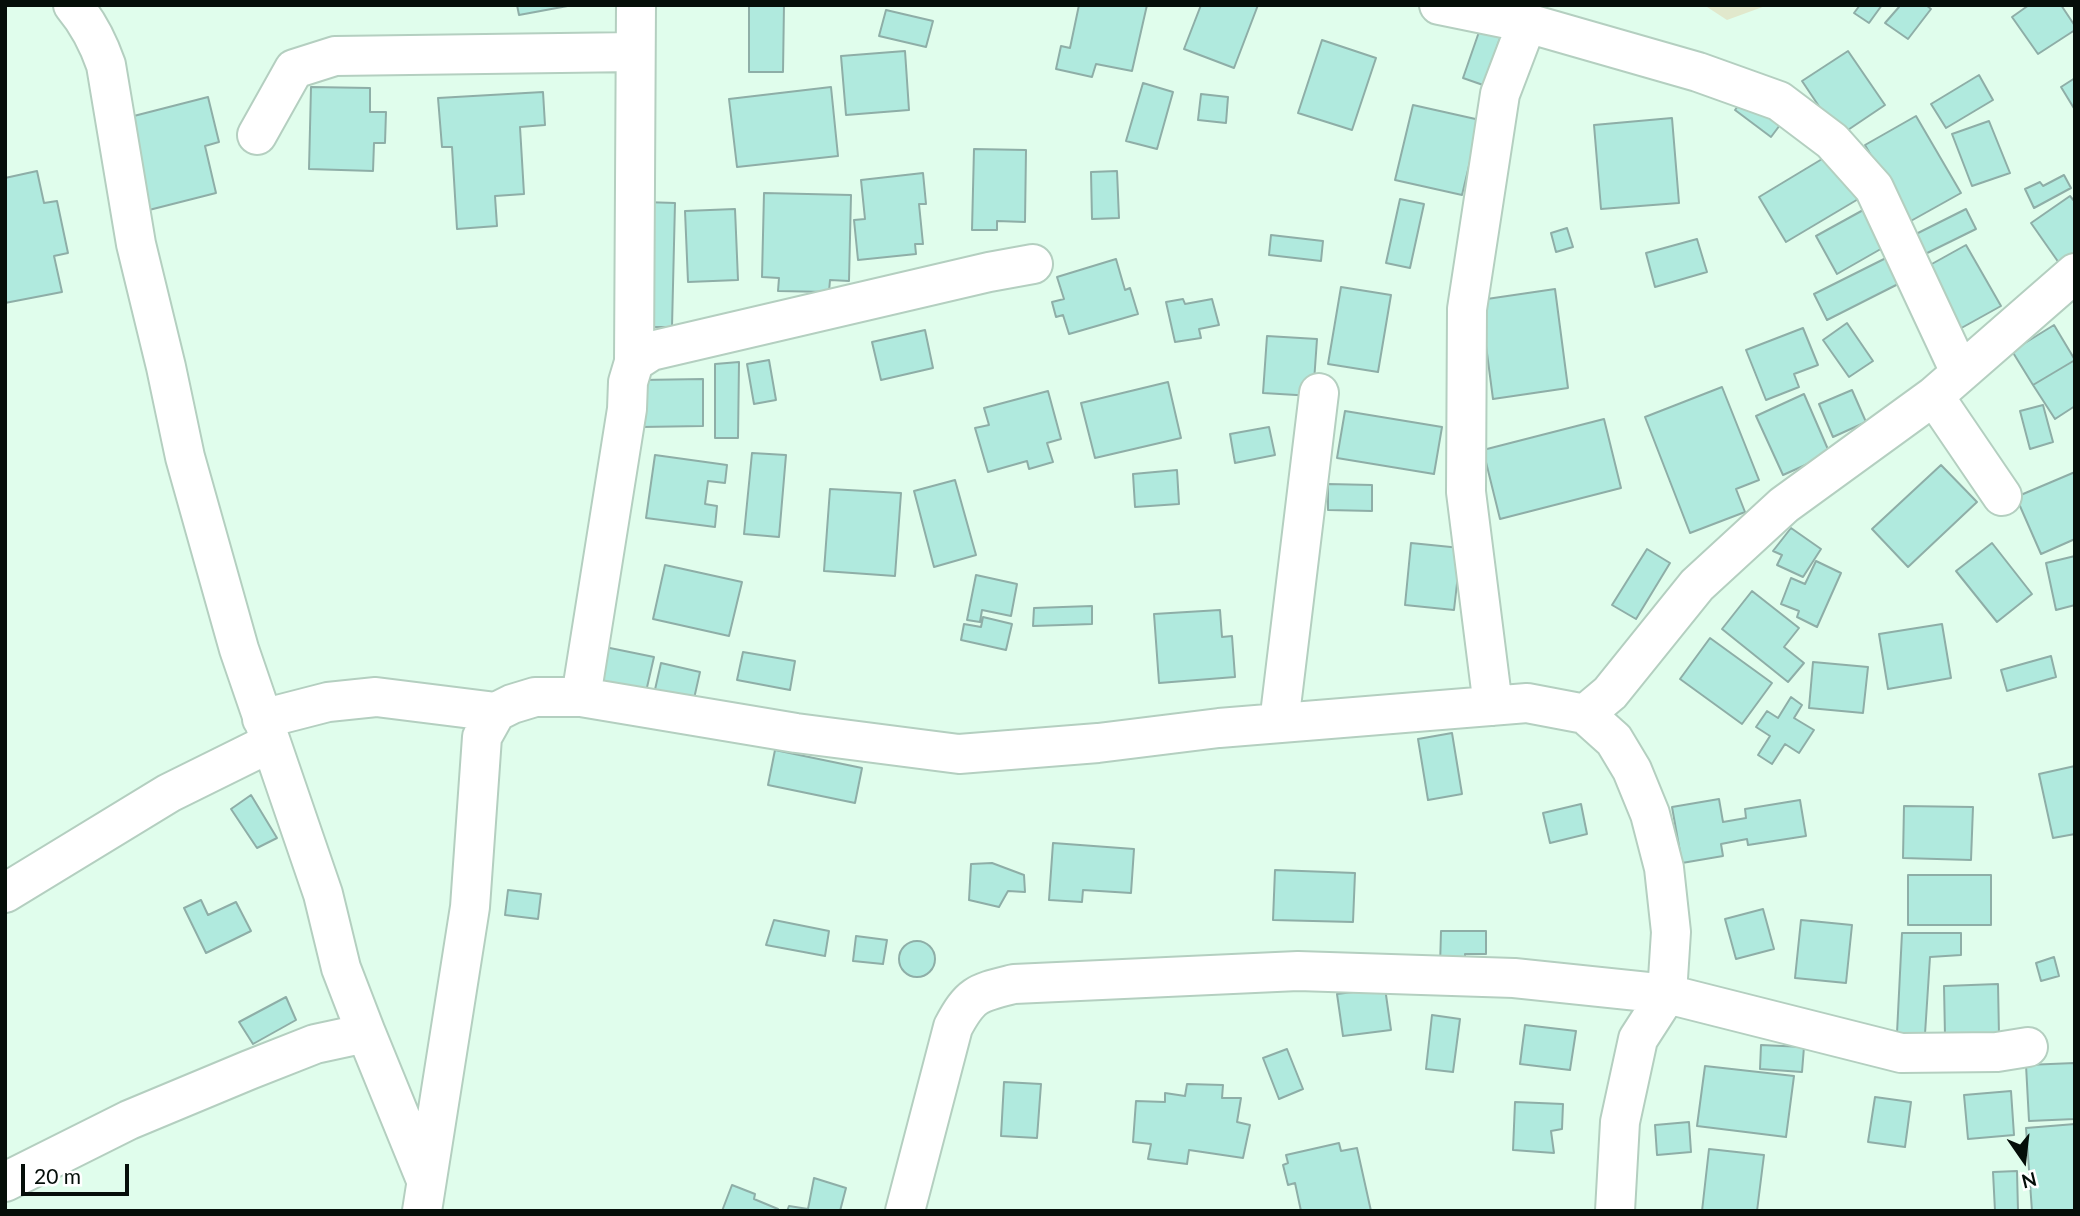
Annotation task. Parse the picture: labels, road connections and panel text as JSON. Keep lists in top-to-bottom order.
{
  "scale_bar": "20 m",
  "north": "bottom"
}
